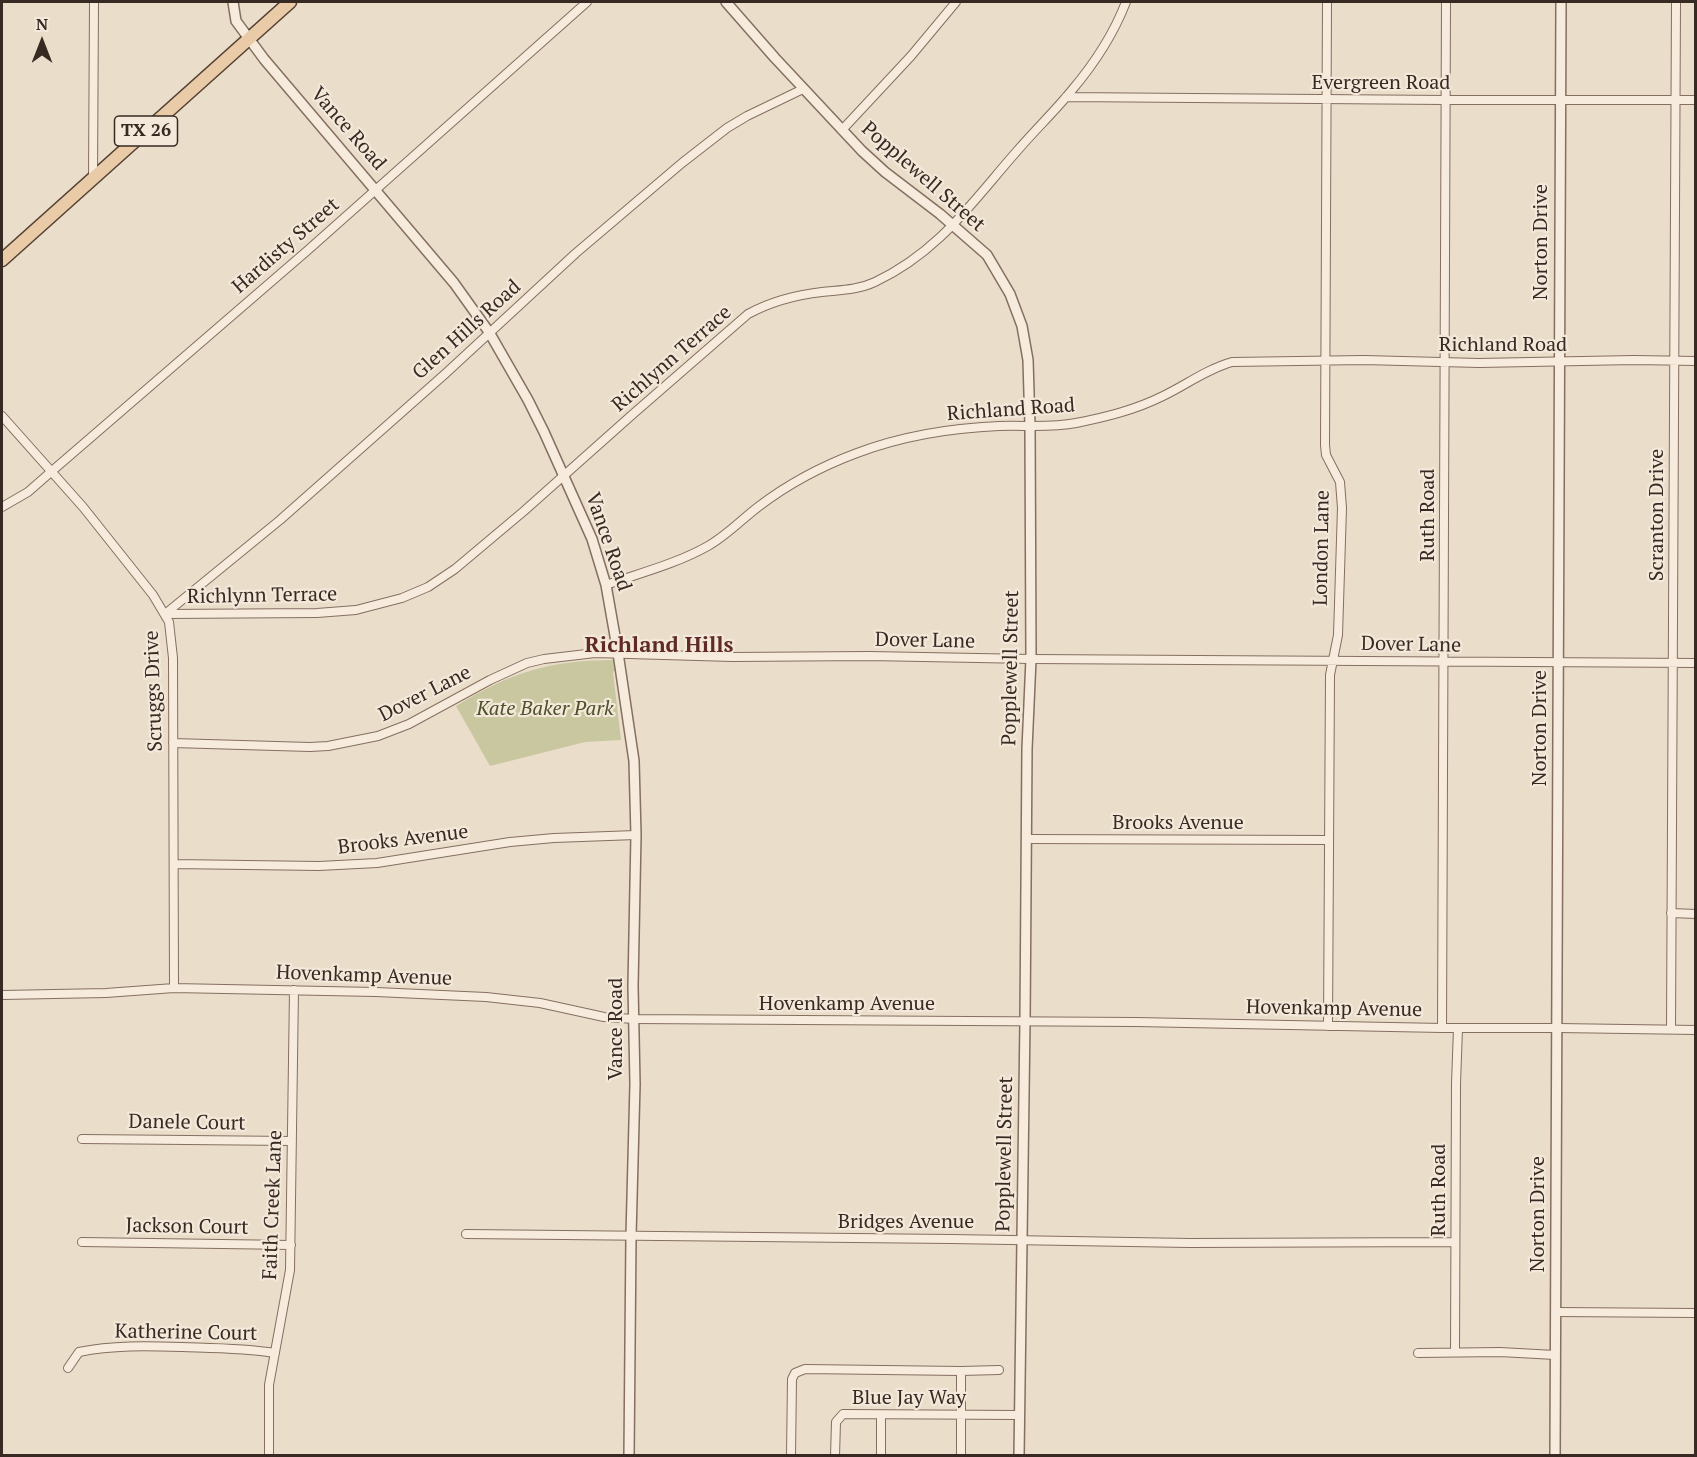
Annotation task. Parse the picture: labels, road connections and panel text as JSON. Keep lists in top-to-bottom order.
{
  "streets": {
    "main road": ["TX 26"],
    "street": [
      "Evergreen Road",
      "Vance Road",
      "Popplewell Street",
      "Norton Drive",
      "Hardisty Street",
      "Glen Hills Road",
      "Richland Road",
      "Richlynn Terrace",
      "Ruth Road",
      "Scranton Drive",
      "London Lane",
      "Dover Lane",
      "Scruggs Drive",
      "Brooks Avenue",
      "Hovenkamp Avenue",
      "Danele Court",
      "Faith Creek Lane",
      "Bridges Avenue",
      "Jackson Court",
      "Katherine Court",
      "Blue Jay Way"
    ]
  },
  "crossings": [
    ["Evergreen Road", "Norton Drive"],
    ["Evergreen Road", "Richlynn Terrace"],
    ["Evergreen Road", "Ruth Road"],
    ["Evergreen Road", "Scranton Drive"],
    ["Evergreen Road", "London Lane"],
    ["Vance Road", "TX 26"],
    ["Vance Road", "Hardisty Street"],
    ["Vance Road", "Glen Hills Road"],
    ["Vance Road", "Richland Road"],
    ["Vance Road", "Richlynn Terrace"],
    ["Vance Road", "Dover Lane"],
    ["Vance Road", "Brooks Avenue"],
    ["Vance Road", "Hovenkamp Avenue"],
    ["Vance Road", "Bridges Avenue"],
    ["Popplewell Street", "Glen Hills Road"],
    ["Popplewell Street", "Richland Road"],
    ["Popplewell Street", "Richlynn Terrace"],
    ["Popplewell Street", "Dover Lane"],
    ["Popplewell Street", "Brooks Avenue"],
    ["Popplewell Street", "Hovenkamp Avenue"],
    ["Popplewell Street", "Bridges Avenue"],
    ["Popplewell Street", "Blue Jay Way"],
    ["Norton Drive", "Richland Road"],
    ["Norton Drive", "Dover Lane"],
    ["Norton Drive", "Hovenkamp Avenue"],
    ["Hardisty Street", "Scruggs Drive"],
    ["Glen Hills Road", "Richlynn Terrace"],
    ["Glen Hills Road", "Scruggs Drive"],
    ["Richland Road", "Ruth Road"],
    ["Richland Road", "Scranton Drive"],
    ["Richland Road", "London Lane"],
    ["Richlynn Terrace", "Scruggs Drive"],
    ["Ruth Road", "Dover Lane"],
    ["Ruth Road", "Hovenkamp Avenue"],
    ["Ruth Road", "Bridges Avenue"],
    ["Scranton Drive", "Dover Lane"],
    ["Scranton Drive", "Hovenkamp Avenue"],
    ["London Lane", "Dover Lane"],
    ["London Lane", "Brooks Avenue"],
    ["London Lane", "Hovenkamp Avenue"],
    ["Dover Lane", "Scruggs Drive"],
    ["Scruggs Drive", "Brooks Avenue"],
    ["Scruggs Drive", "Hovenkamp Avenue"],
    ["Hovenkamp Avenue", "Faith Creek Lane"],
    ["Danele Court", "Faith Creek Lane"],
    ["Faith Creek Lane", "Jackson Court"],
    ["Faith Creek Lane", "Katherine Court"]
  ],
  "districts": ["Richland Hills"],
  "parks": ["Kate Baker Park"],
  "north": "top"
}
